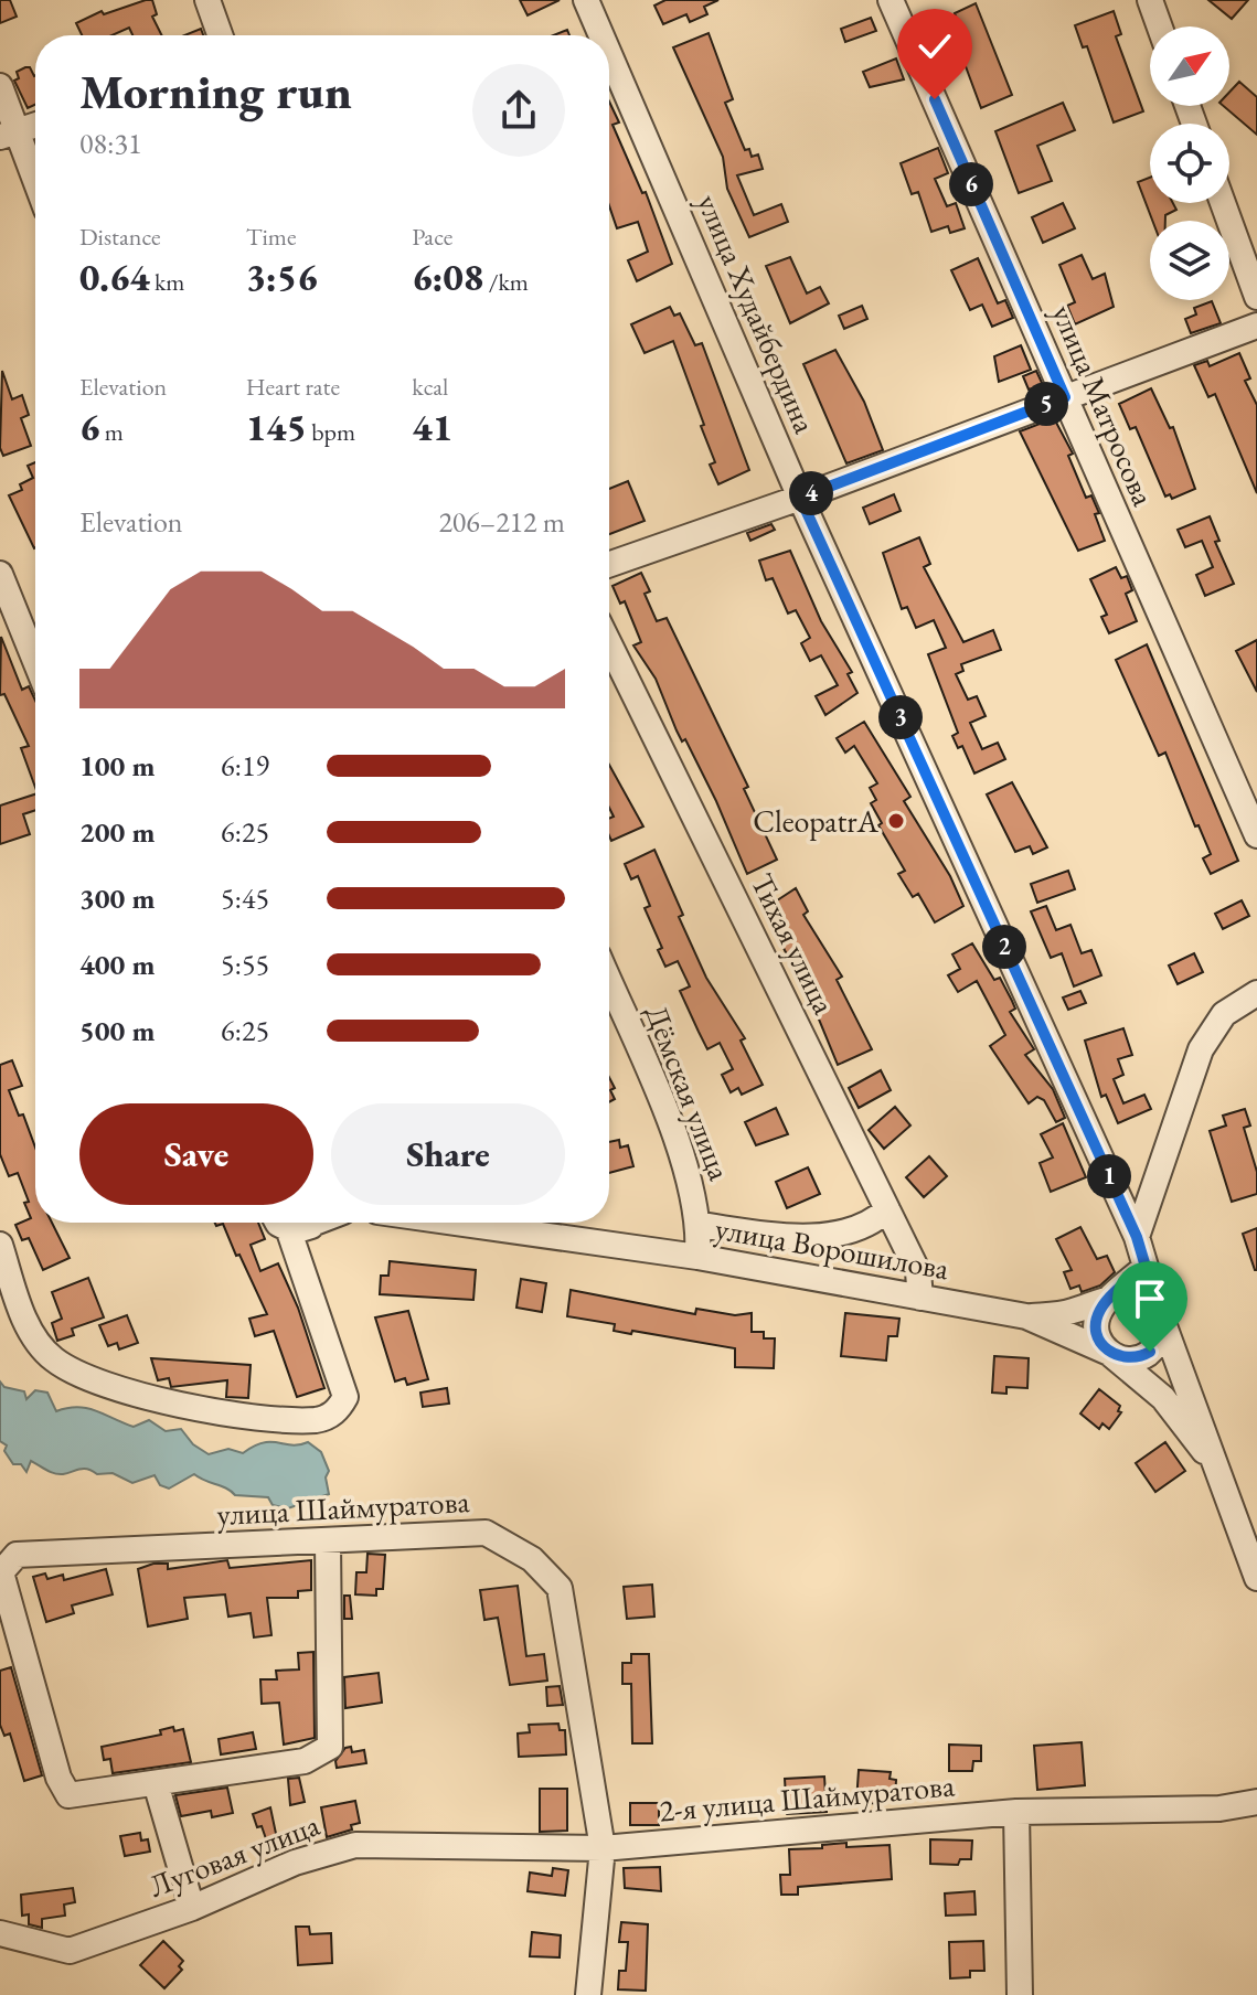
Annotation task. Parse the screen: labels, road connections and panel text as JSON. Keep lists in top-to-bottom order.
{
  "streets": {
    "street": [
      "улица Худайбердина",
      "улица Матросова",
      "Тихая улица",
      "Дёмская улица",
      "улица Ворошилова",
      "улица Шаймуратова",
      "2-я улица Шаймуратова",
      "Луговая улица"
    ]
  },
  "crossings": [
    ["улица Худайбердина", "улица Ворошилова"],
    ["Тихая улица", "улица Ворошилова"],
    ["Дёмская улица", "улица Ворошилова"],
    ["улица Шаймуратова", "2-я улица Шаймуратова"],
    ["улица Шаймуратова", "Луговая улица"],
    ["2-я улица Шаймуратова", "Луговая улица"]
  ],
  "places": ["CleopatrA"],
  "north": "top right",
  "page": {
    "heading": ["Morning run", "08:31"],
    "pins": [
      "6",
      "5",
      "4",
      "3",
      "2",
      "1"
    ],
    "stats": [
      ["Distance", "0.64 km"],
      ["Time", "3:56"],
      ["Pace", "6:08 /km"],
      ["Elevation", "6 m"],
      ["Heart rate", "145 bpm"],
      ["kcal", "41"]
    ],
    "chart": ["Elevation", "206–212 m"],
    "list": [
      {
        "name": "100 m",
        "note": "6:19"
      },
      {
        "name": "200 m",
        "note": "6:25"
      },
      {
        "name": "300 m",
        "note": "5:45"
      },
      {
        "name": "400 m",
        "note": "5:55"
      },
      {
        "name": "500 m",
        "note": "6:25"
      }
    ],
    "buttons": ["Save", "Share"]
  }
}
